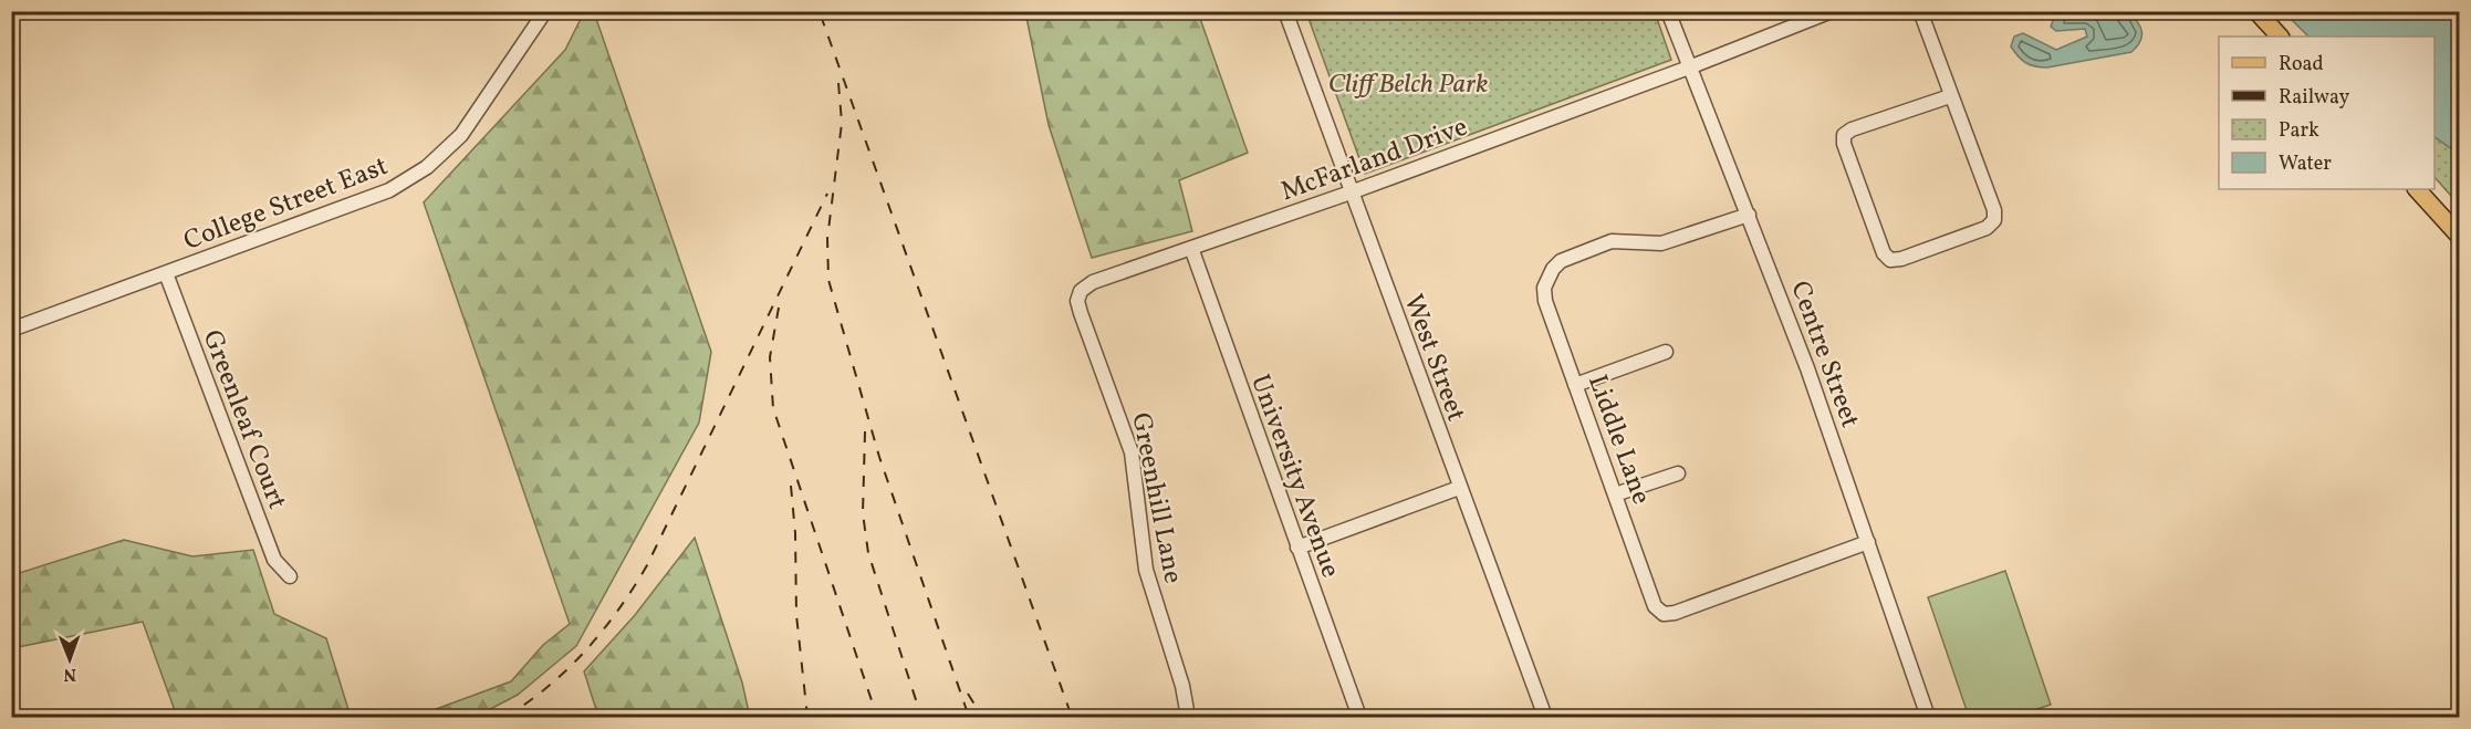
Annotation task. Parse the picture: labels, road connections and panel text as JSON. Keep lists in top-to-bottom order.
{
  "streets": {
    "street": [
      "McFarland Drive",
      "College Street East",
      "Centre Street",
      "West Street",
      "Greenleaf Court",
      "Liddle Lane",
      "University Avenue",
      "Greenhill Lane"
    ]
  },
  "crossings": [
    ["McFarland Drive", "Centre Street"],
    ["McFarland Drive", "West Street"],
    ["McFarland Drive", "University Avenue"],
    ["McFarland Drive", "Greenhill Lane"],
    ["College Street East", "Greenleaf Court"],
    ["Centre Street", "Liddle Lane"],
    ["University Avenue", "Greenhill Lane"]
  ],
  "parks": ["Cliff Belch Park"],
  "legend": [
    "Road",
    "Railway",
    "Park",
    "Water"
  ],
  "north": "bottom"
}
